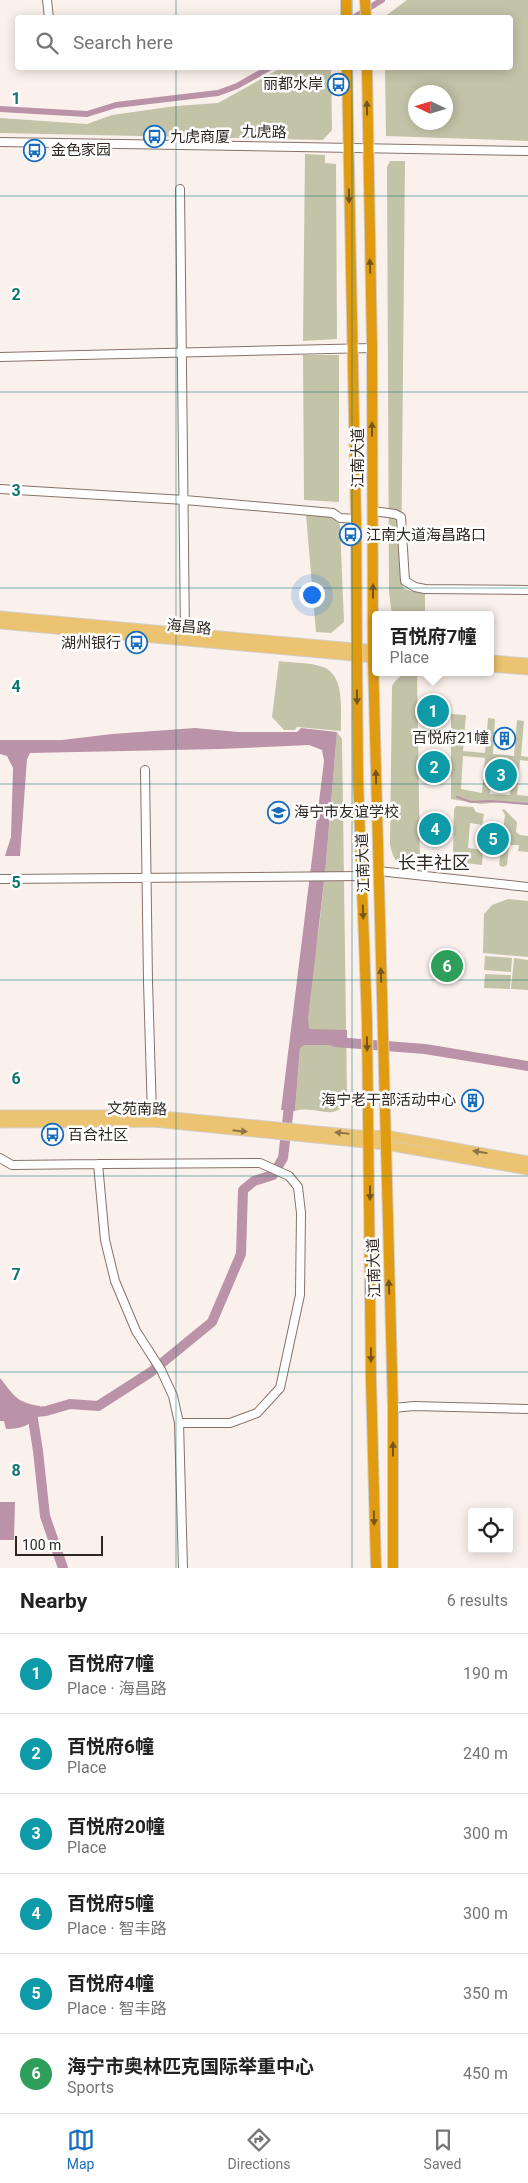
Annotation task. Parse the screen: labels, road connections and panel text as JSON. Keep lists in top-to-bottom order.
{
  "streets": {
    "highway": ["江南大道"],
    "main road": ["海昌路", "文苑南路"],
    "street": ["九虎路"]
  },
  "crossings": [
    ["九虎路", "江南大道"],
    ["江南大道", "海昌路"]
  ],
  "districts": ["长丰社区"],
  "places": {
    "bus stop": [
      "丽都水岸",
      "九虎商厦",
      "金色家园",
      "江南大道海昌路口",
      "湖州银行",
      "百合社区"
    ],
    "building": ["百悦府21幢", "海宁老干部活动中心"],
    "school or university": ["海宁市友谊学校"]
  },
  "scale_bar": "100 m",
  "north": "left",
  "page": {
    "search": "Search here",
    "popup": ["百悦府7幢", "Place"],
    "pins": [
      "1",
      "2",
      "3",
      "4",
      "5",
      "6"
    ],
    "scale": "100 m",
    "heading": ["Nearby", "6 results"],
    "list": [
      {
        "mark": "1",
        "name": "百悦府7幢",
        "note": "Place · 海昌路",
        "value": "190 m"
      },
      {
        "mark": "2",
        "name": "百悦府6幢",
        "note": "Place",
        "value": "240 m"
      },
      {
        "mark": "3",
        "name": "百悦府20幢",
        "note": "Place",
        "value": "300 m"
      },
      {
        "mark": "4",
        "name": "百悦府5幢",
        "note": "Place · 智丰路",
        "value": "300 m"
      },
      {
        "mark": "5",
        "name": "百悦府4幢",
        "note": "Place · 智丰路",
        "value": "350 m"
      },
      {
        "mark": "6",
        "name": "海宁市奥林匹克国际举重中心",
        "note": "Sports",
        "value": "450 m"
      }
    ],
    "nav": ["Map", "Directions", "Saved"]
  },
  "grid": {
    "rows": [
      "1",
      "2",
      "3",
      "4",
      "5",
      "6",
      "7",
      "8"
    ]
  }
}
